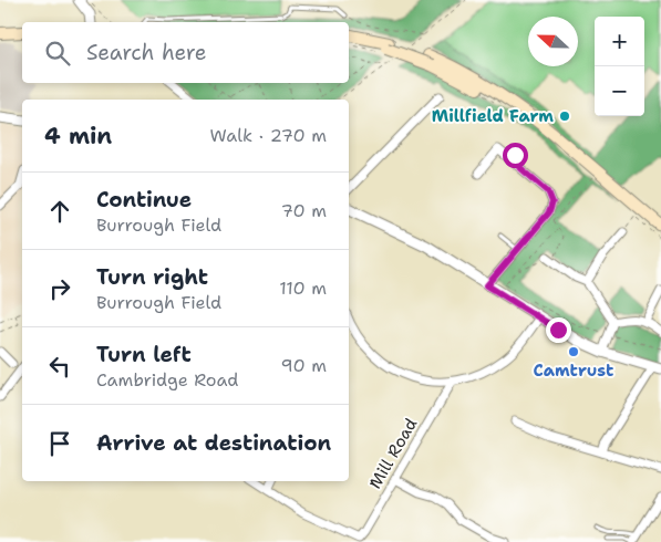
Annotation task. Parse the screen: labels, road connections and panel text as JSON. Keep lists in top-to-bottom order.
{
  "streets": {
    "street": ["Mill Road"]
  },
  "places": ["Millfield Farm", "Camtrust"],
  "north": "left",
  "page": {
    "map_buttons": ["+", "−"],
    "search": "Search here",
    "heading": ["4 min", "Walk · 270 m"],
    "list": [
      ["Continue", "Burrough Field", "70 m"],
      ["Turn right", "Burrough Field", "110 m"],
      ["Turn left", "Cambridge Road", "90 m"],
      "Arrive at destination"
    ]
  }
}
